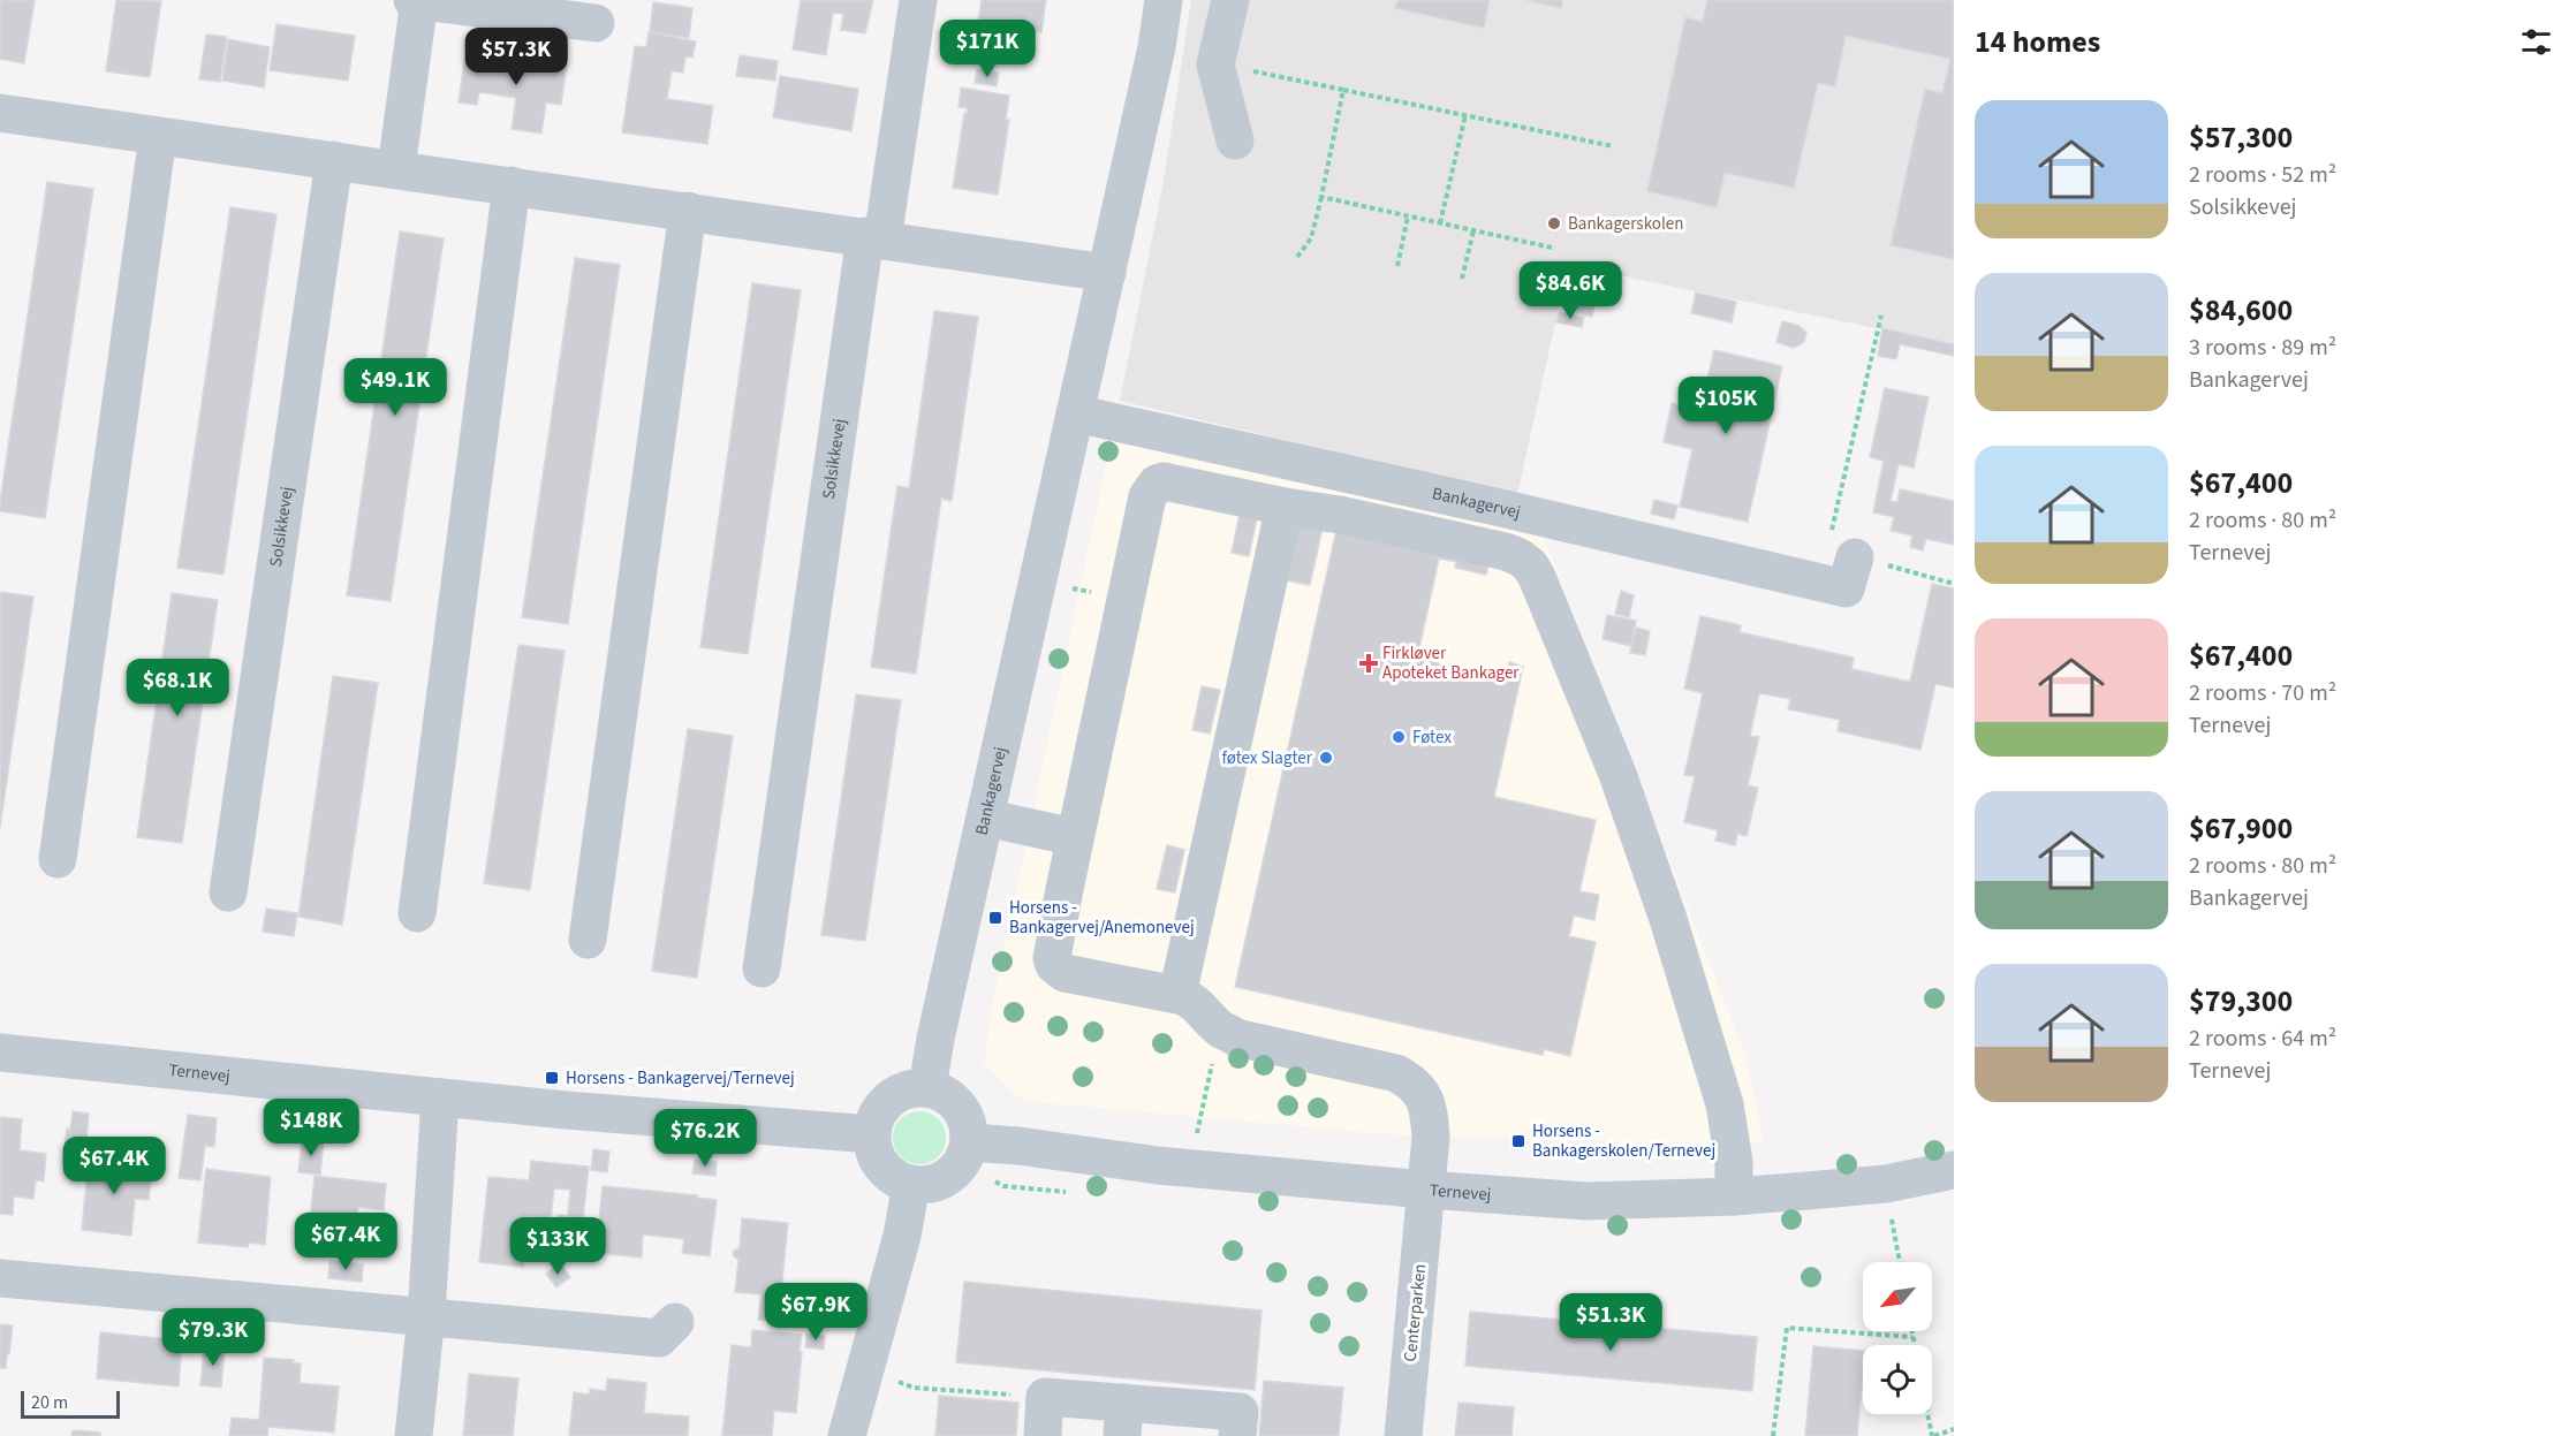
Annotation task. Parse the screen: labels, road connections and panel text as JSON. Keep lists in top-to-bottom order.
{
  "streets": {
    "street": [
      "Solsikkevej",
      "Bankagervej",
      "Ternevej",
      "Centerparken"
    ]
  },
  "crossings": [
    ["Bankagervej", "Ternevej"],
    ["Ternevej", "Centerparken"]
  ],
  "places": {
    "other": ["Bankagerskolen", "Føtex", "føtex Slagter"],
    "health": ["Firkløver Apoteket Bankager"],
    "transit": ["Horsens - Bankagervej/Anemonevej", "Horsens - Bankagervej/Ternevej", "Horsens - Bankagerskolen/Ternevej"]
  },
  "scale_bar": "20 m",
  "north": "bottom left",
  "page": {
    "heading": "14 homes",
    "price": [
      "$171K",
      "$57.3K",
      "$84.6K",
      "$49.1K",
      "$105K",
      "$68.1K",
      "$148K",
      "$76.2K",
      "$67.4K",
      "$67.4K",
      "$133K",
      "$67.9K",
      "$51.3K",
      "$79.3K"
    ],
    "list": [
      {
        "name": "$57,300",
        "note": "2 rooms · 52 m² · Solsikkevej"
      },
      {
        "name": "$84,600",
        "note": "3 rooms · 89 m² · Bankagervej"
      },
      {
        "name": "$67,400",
        "note": "2 rooms · 80 m² · Ternevej"
      },
      {
        "name": "$67,400",
        "note": "2 rooms · 70 m² · Ternevej"
      },
      {
        "name": "$67,900",
        "note": "2 rooms · 80 m² · Bankagervej"
      },
      {
        "name": "$79,300",
        "note": "2 rooms · 64 m² · Ternevej"
      }
    ],
    "scale": "20 m"
  }
}
